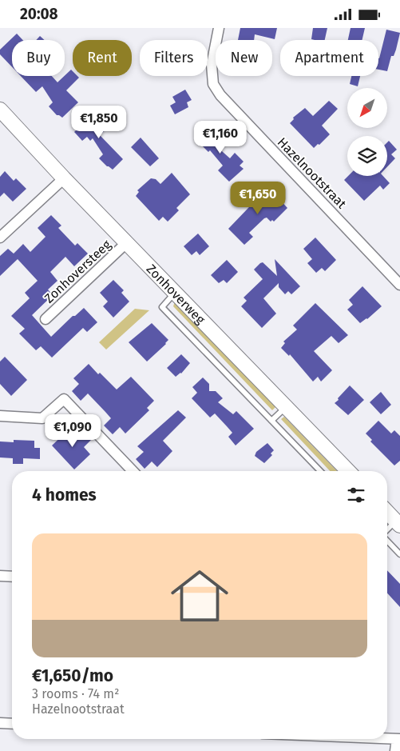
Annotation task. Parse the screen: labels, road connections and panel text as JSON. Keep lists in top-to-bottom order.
{
  "streets": {
    "street": ["Hazelnootstraat", "Zonhoversteeg", "Zonhoverweg"]
  },
  "crossings": [
    ["Zonhoversteeg", "Zonhoverweg"]
  ],
  "north": "bottom left",
  "page": {
    "status": "20:08",
    "chip": [
      "Buy",
      "Rent",
      "Filters",
      "New",
      "Apartment"
    ],
    "price": [
      "€1,850",
      "€1,160",
      "€1,650",
      "€1,090"
    ],
    "heading": "4 homes",
    "list": [
      {
        "name": "€1,650/mo",
        "note": "3 rooms · 74 m² · Hazelnootstraat"
      }
    ]
  }
}
